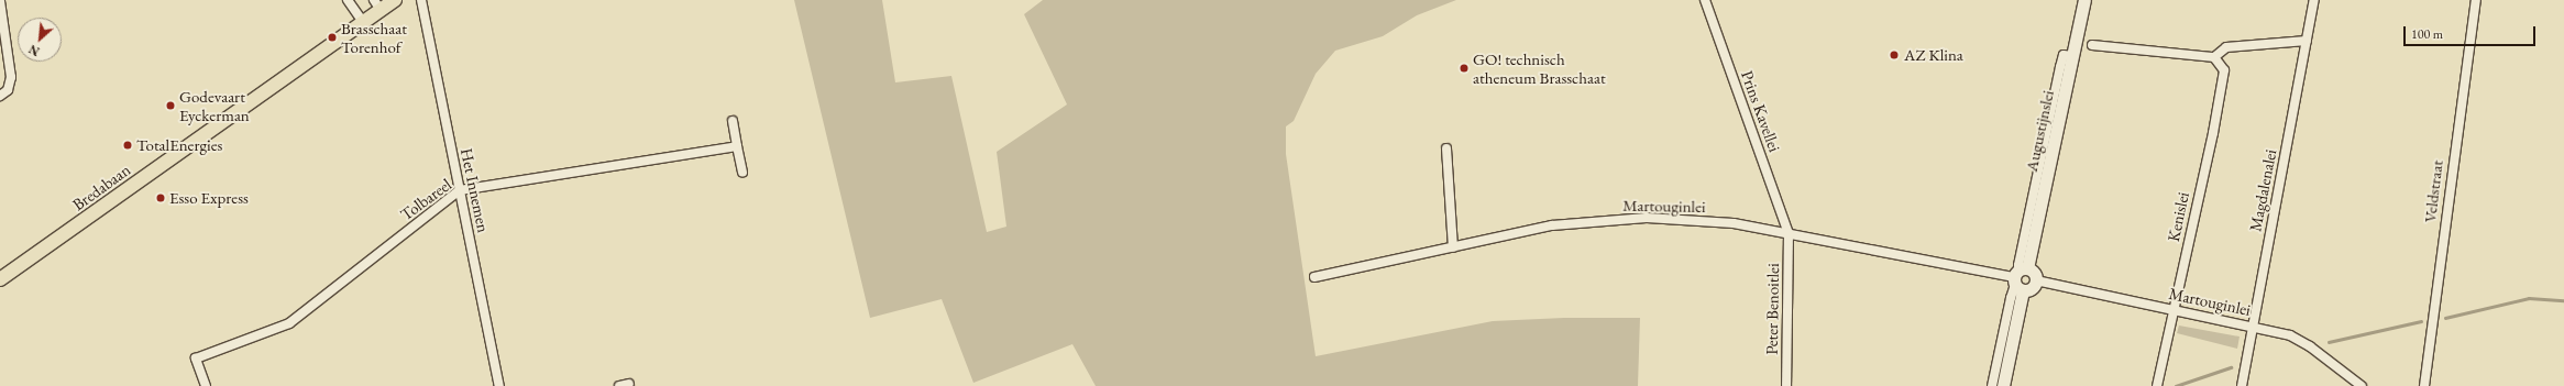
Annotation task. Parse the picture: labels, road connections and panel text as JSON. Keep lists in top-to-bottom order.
{
  "streets": {
    "main road": ["Bredabaan"],
    "street": [
      "Prins Kavellei",
      "Augustijnslei",
      "Het Innemen",
      "Magdalenalei",
      "Veldstraat",
      "Tolbareel",
      "Martouginlei",
      "Kenislei",
      "Peter Benoitlei"
    ]
  },
  "crossings": [
    ["Prins Kavellei", "Martouginlei"],
    ["Prins Kavellei", "Peter Benoitlei"],
    ["Augustijnslei", "Martouginlei"],
    ["Het Innemen", "Tolbareel"],
    ["Magdalenalei", "Martouginlei"],
    ["Martouginlei", "Kenislei"],
    ["Martouginlei", "Peter Benoitlei"]
  ],
  "places": [
    "Brasschaat Torenhof",
    "AZ Klina",
    "GO! technisch atheneum Brasschaat",
    "Godevaart Eyckerman",
    "TotalEnergies",
    "Esso Express"
  ],
  "scale_bar": "100 m",
  "north": "bottom left"
}
